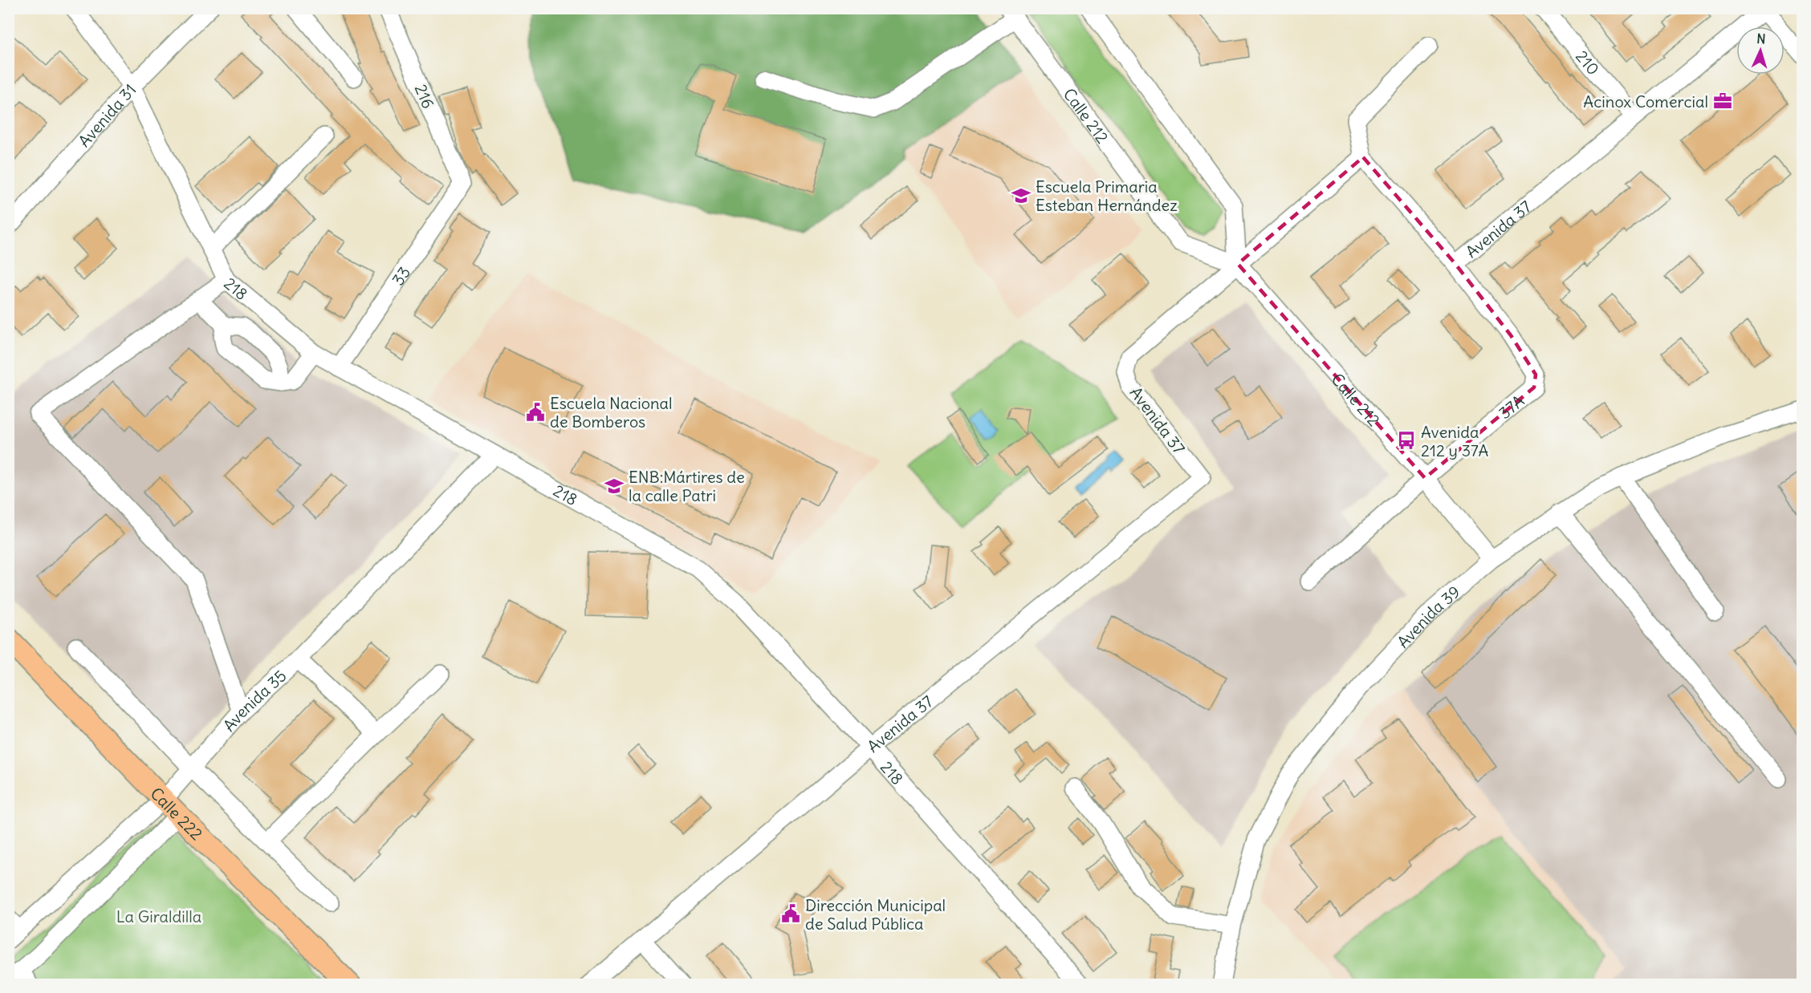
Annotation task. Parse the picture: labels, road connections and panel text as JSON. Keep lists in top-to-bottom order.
{
  "streets": {
    "main road": ["Calle 222"],
    "street": [
      "210",
      "216",
      "Avenida 31",
      "Calle 212",
      "Avenida 37",
      "33",
      "218",
      "37A",
      "Avenida 39",
      "Avenida 35"
    ]
  },
  "crossings": [
    ["210", "Avenida 37"],
    ["216", "33"],
    ["Avenida 31", "218"],
    ["Calle 212", "Avenida 37"],
    ["Calle 212", "37A"],
    ["Calle 212", "Avenida 39"],
    ["Avenida 37", "218"],
    ["Avenida 37", "37A"],
    ["33", "218"],
    ["218", "Avenida 35"],
    ["Avenida 35", "Calle 222"]
  ],
  "parks": ["La Giraldilla"],
  "places": {
    "office": ["Acinox Comercial"],
    "school or university": ["Escuela Primaria Esteban Hernández", "ENB:Mártires de la calle Patri"],
    "public building": ["Escuela Nacional de Bomberos", "Dirección Municipal de Salud Pública"],
    "bus stop": ["Avenida 212 y 37A"]
  },
  "north": "top"
}
